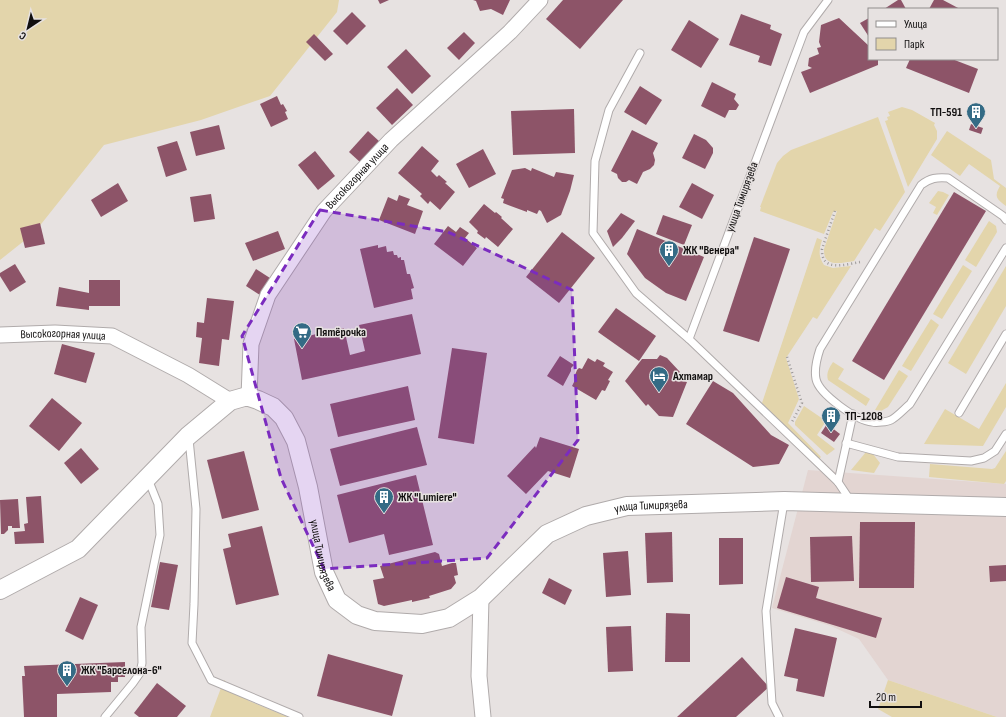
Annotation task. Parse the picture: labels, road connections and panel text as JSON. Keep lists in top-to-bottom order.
{
  "streets": {
    "street": ["Высокогорная улица", "улица Тимирязева"]
  },
  "crossings": [
    ["Высокогорная улица", "улица Тимирязева"]
  ],
  "places": {
    "building": [
      "ТП-591",
      "ЖК \"Венера\"",
      "ТП-1208",
      "ЖК \"Lumiere\"",
      "ЖК \"Барселона-6\""
    ],
    "supermarket": ["Пятёрочка"],
    "hotel": ["Ахтамар"]
  },
  "legend": ["Улица", "Парк"],
  "scale_bar": "20 m",
  "north": "bottom left"
}
